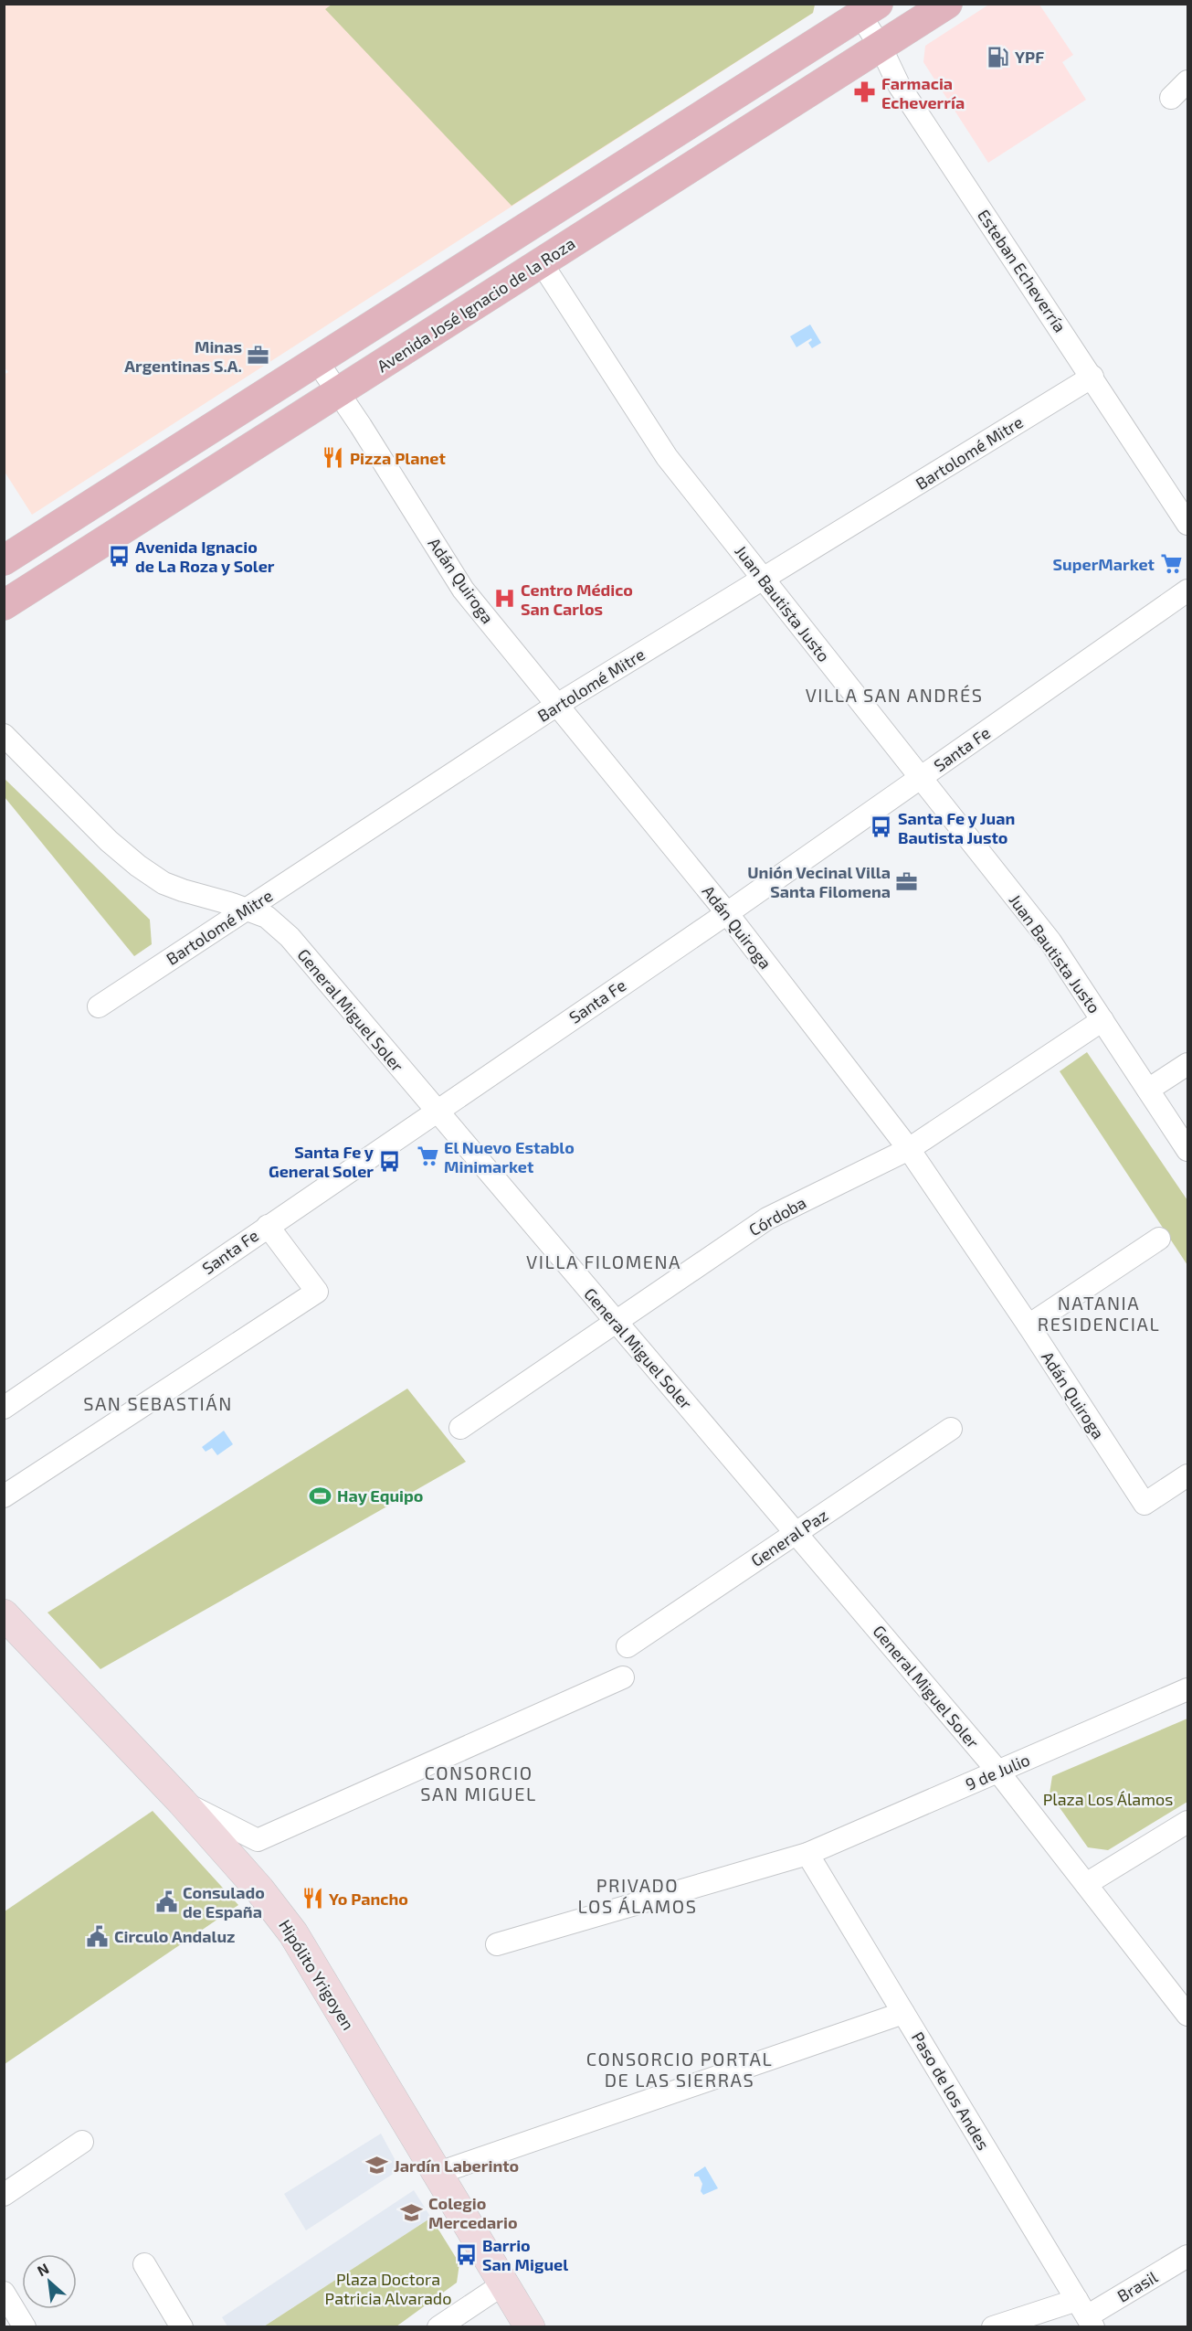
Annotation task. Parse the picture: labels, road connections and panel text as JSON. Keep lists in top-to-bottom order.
{
  "streets": {
    "main road": ["Avenida José Ignacio de la Roza", "Hipólito Yrigoyen"],
    "street": [
      "Esteban Echeverría",
      "Bartolomé Mitre",
      "Adán Quiroga",
      "Juan Bautista Justo",
      "Santa Fe",
      "General Miguel Soler",
      "Córdoba",
      "General Paz",
      "9 de Julio",
      "Paso de los Andes",
      "Brasil"
    ]
  },
  "crossings": [
    ["Esteban Echeverría", "Avenida José Ignacio de la Roza"],
    ["Esteban Echeverría", "Bartolomé Mitre"],
    ["Avenida José Ignacio de la Roza", "Adán Quiroga"],
    ["Avenida José Ignacio de la Roza", "Juan Bautista Justo"],
    ["Bartolomé Mitre", "Adán Quiroga"],
    ["Bartolomé Mitre", "Juan Bautista Justo"],
    ["Bartolomé Mitre", "General Miguel Soler"],
    ["Adán Quiroga", "Santa Fe"],
    ["Adán Quiroga", "Córdoba"],
    ["Juan Bautista Justo", "Santa Fe"],
    ["Juan Bautista Justo", "Córdoba"],
    ["Santa Fe", "General Miguel Soler"],
    ["General Miguel Soler", "Córdoba"],
    ["General Miguel Soler", "General Paz"],
    ["General Miguel Soler", "9 de Julio"],
    ["9 de Julio", "Paso de los Andes"],
    ["Paso de los Andes", "Brasil"]
  ],
  "districts": [
    "VILLA SAN ANDRÉS",
    "VILLA FILOMENA",
    "NATANIA RESIDENCIAL",
    "SAN SEBASTIÁN",
    "CONSORCIO SAN MIGUEL",
    "PRIVADO LOS ÁLAMOS",
    "CONSORCIO PORTAL DE LAS SIERRAS"
  ],
  "parks": ["Plaza Los Álamos", "Plaza Doctora Patricia Alvarado"],
  "places": {
    "fuel station": ["YPF"],
    "pharmacy": ["Farmacia Echeverría"],
    "office": ["Minas Argentinas S.A.", "Unión Vecinal Villa Santa Filomena"],
    "restaurant": ["Pizza Planet", "Yo Pancho"],
    "bus stop": [
      "Avenida Ignacio de La Roza y Soler",
      "Santa Fe y Juan Bautista Justo",
      "Santa Fe y General Soler",
      "Barrio San Miguel"
    ],
    "supermarket": ["SuperMarket", "El Nuevo Establo Minimarket"],
    "hospital": ["Centro Médico San Carlos"],
    "sports": ["Hay Equipo"],
    "public building": ["Consulado de España", "Circulo Andaluz"],
    "school or university": ["Jardín Laberinto", "Colegio Mercedario"]
  },
  "north": "top left"
}
